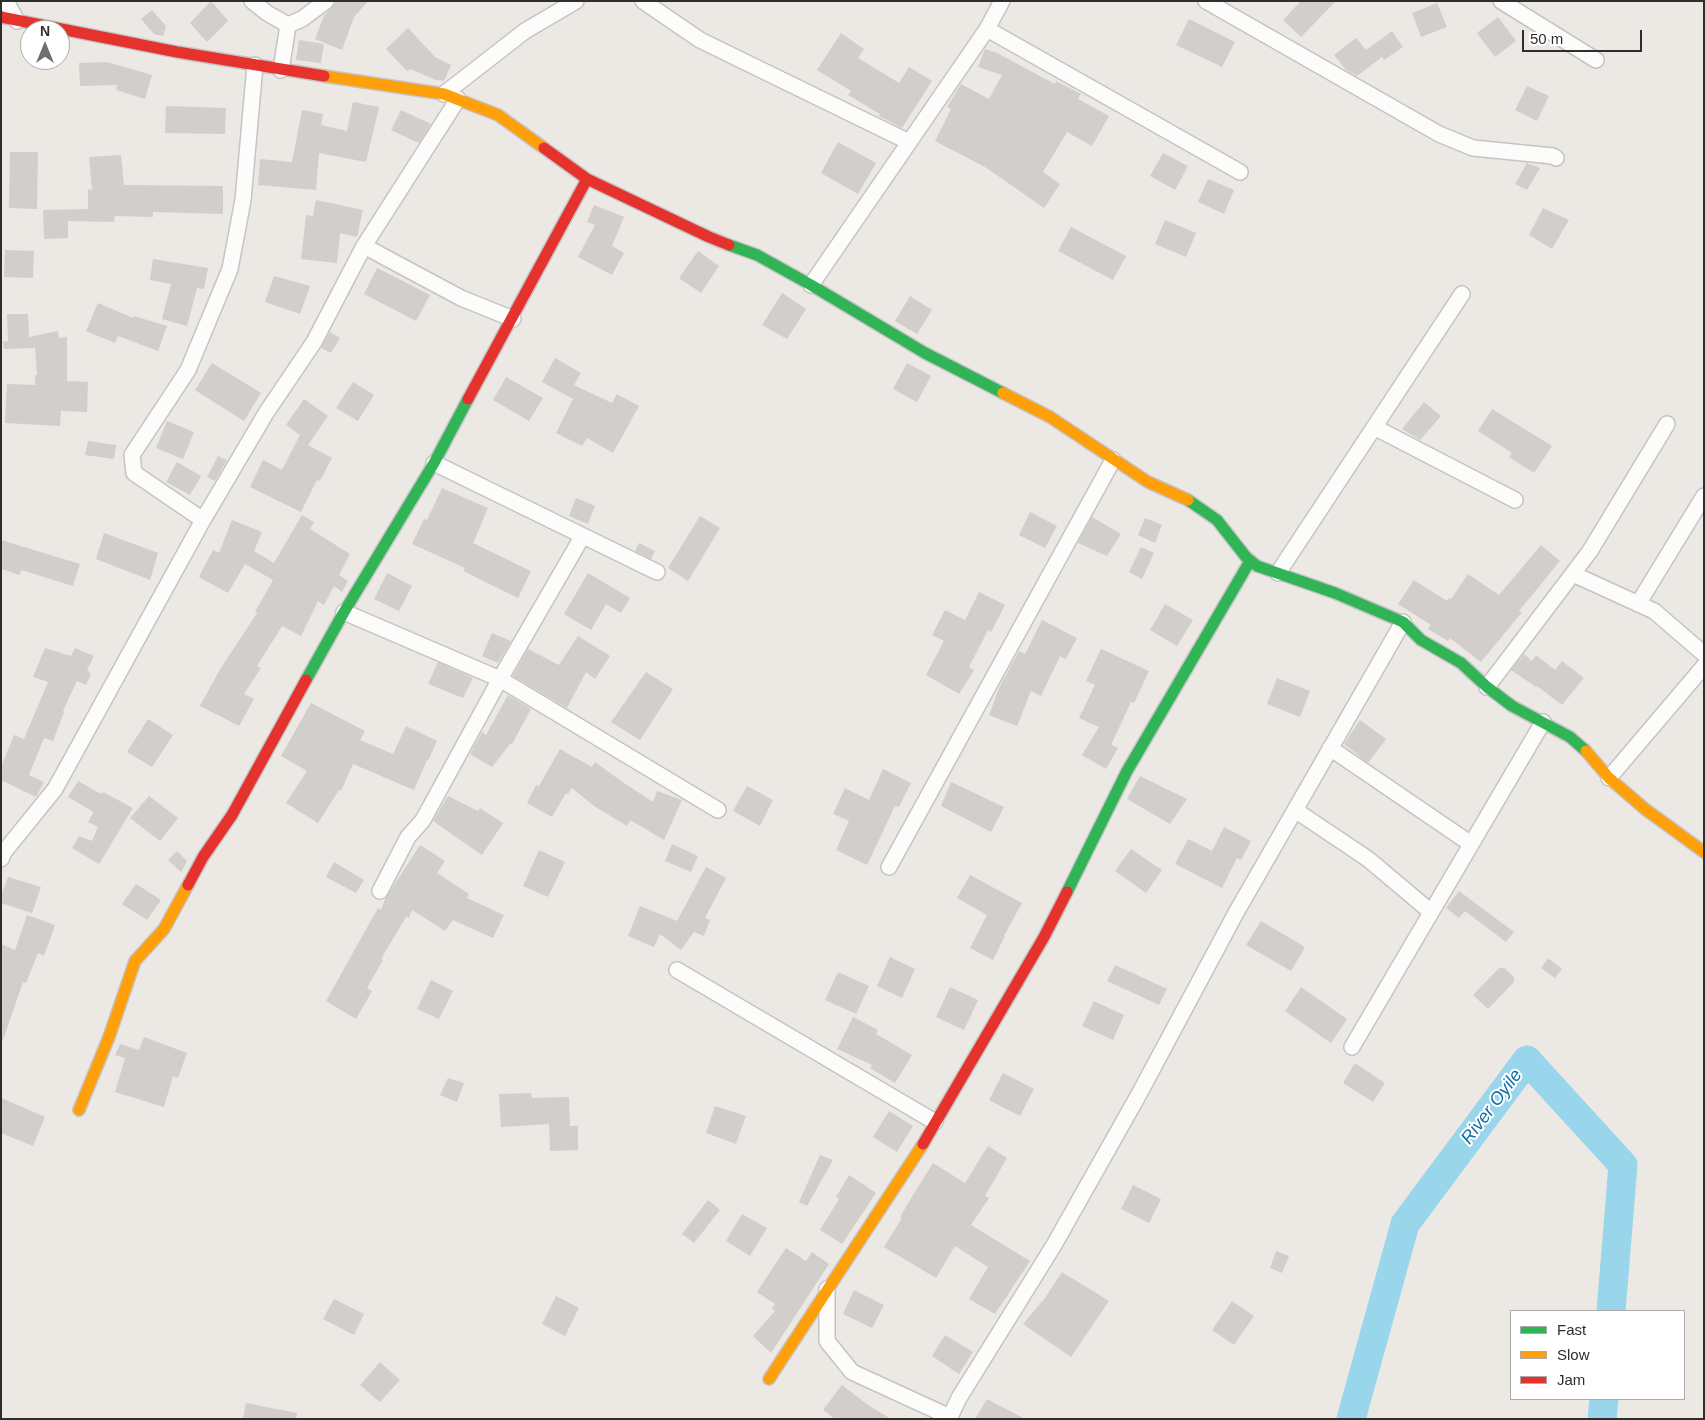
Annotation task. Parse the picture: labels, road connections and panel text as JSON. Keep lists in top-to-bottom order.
{
  "water": ["River Oyile"],
  "legend": ["Fast", "Slow", "Jam"],
  "scale_bar": "50 m",
  "north": "top"
}
